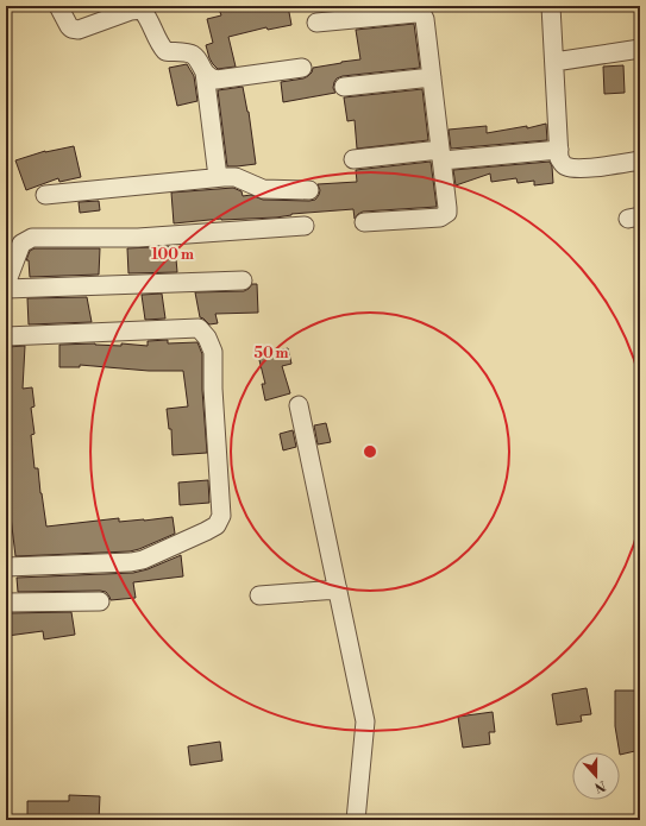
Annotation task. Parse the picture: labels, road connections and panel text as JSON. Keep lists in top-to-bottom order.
{
  "north": "bottom",
  "rings": ["100 m", "50 m"]
}
